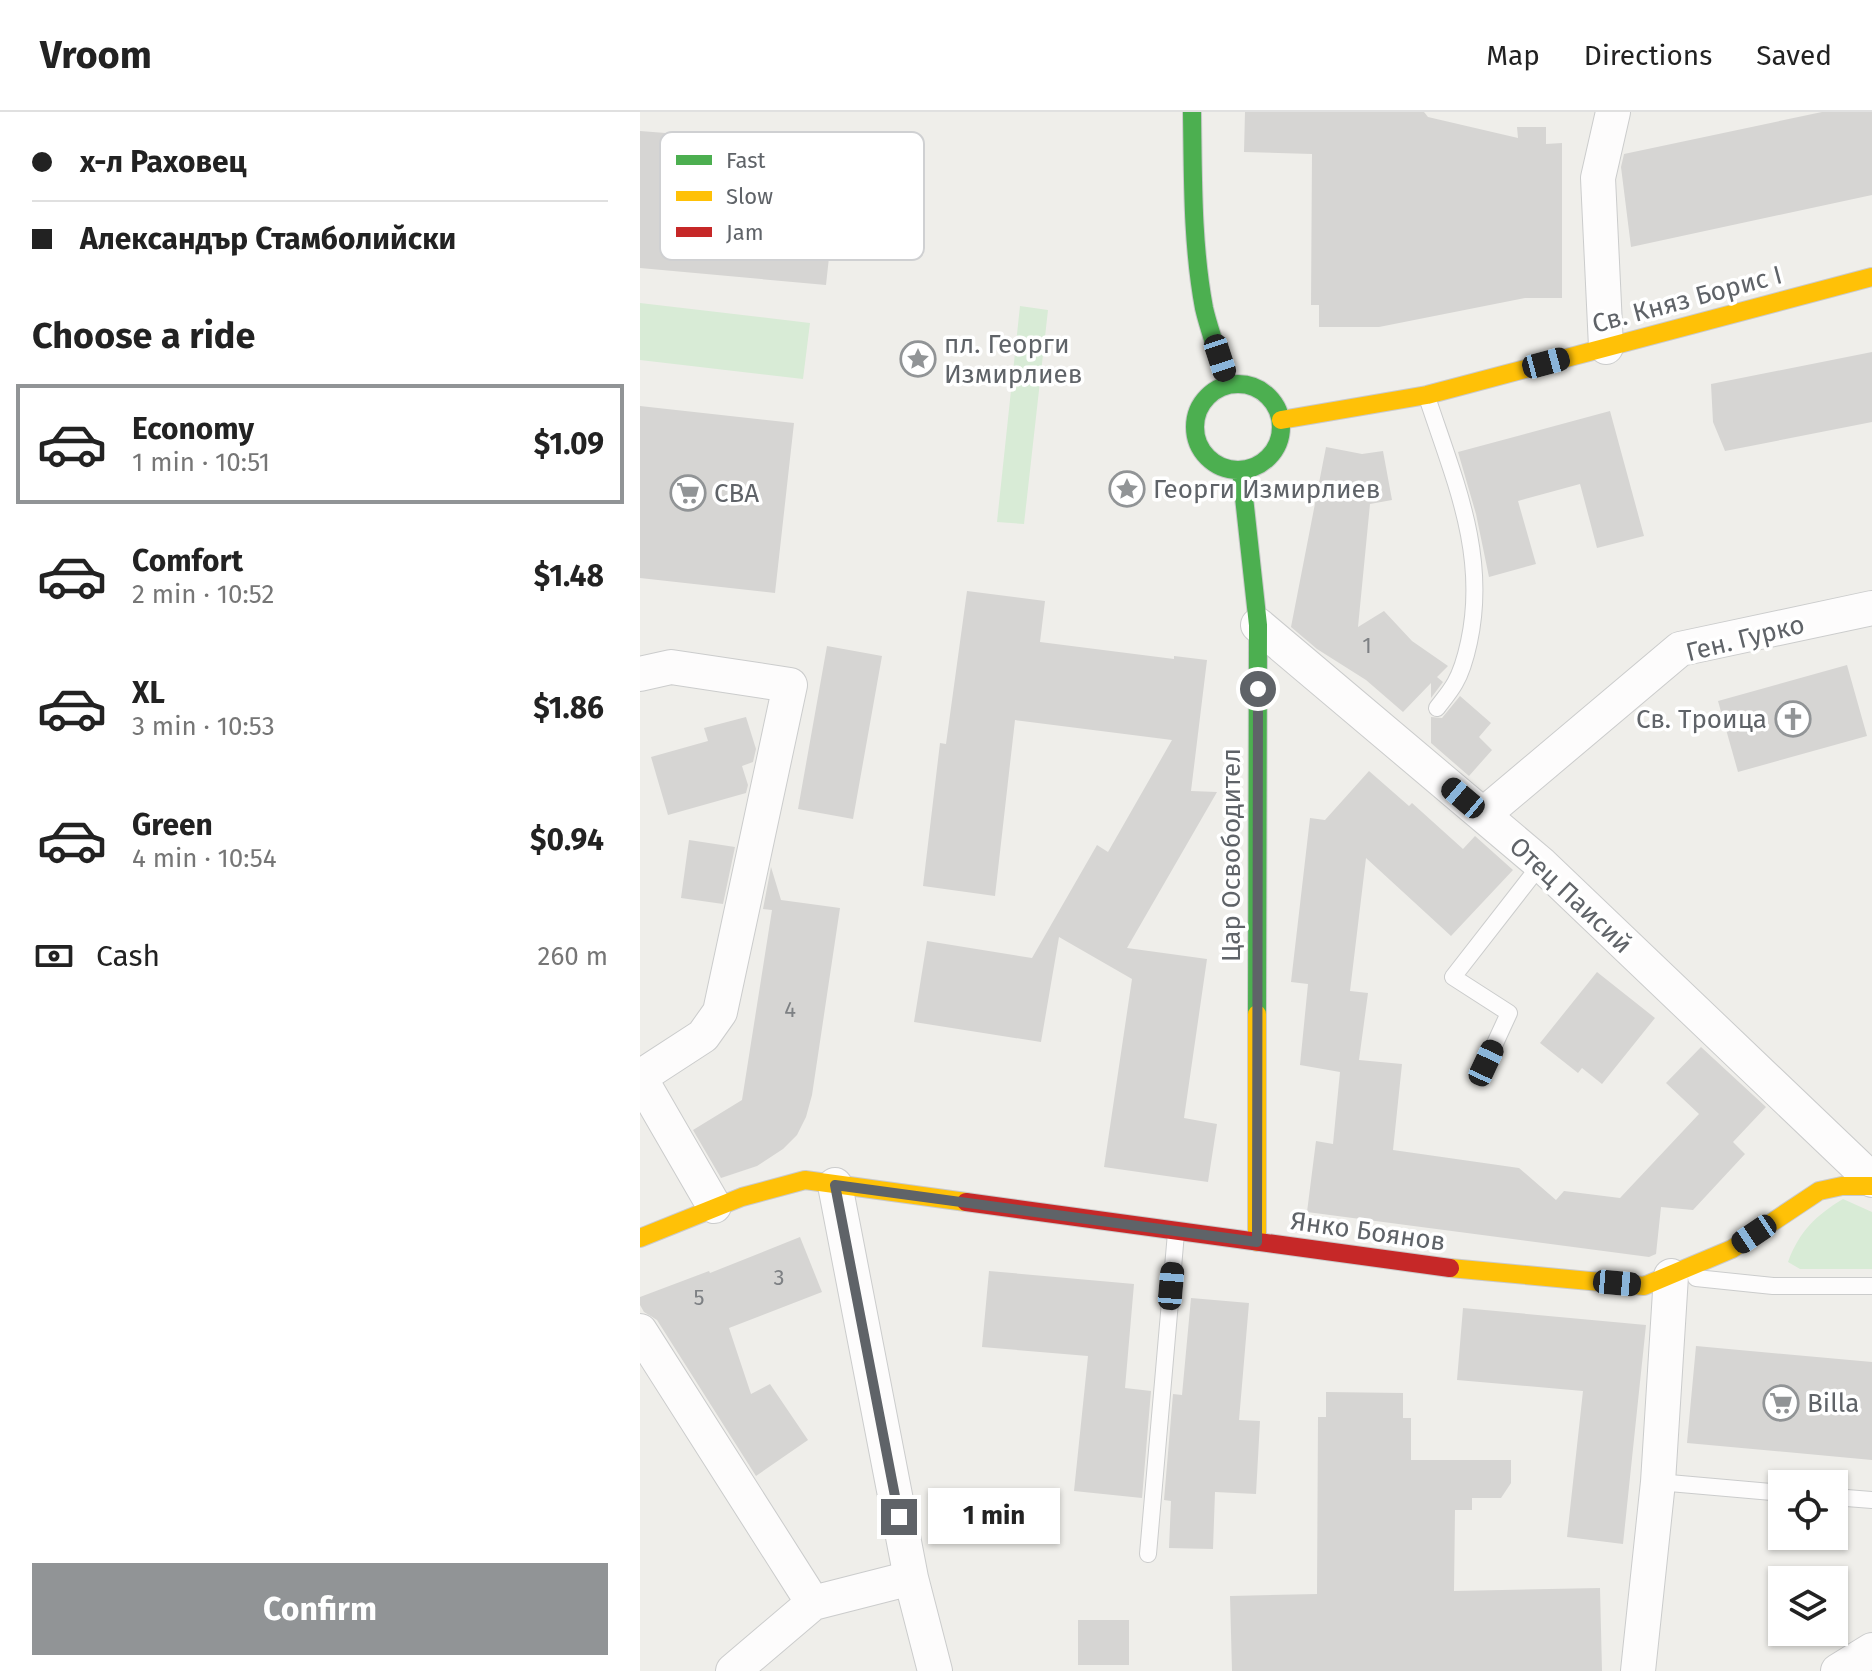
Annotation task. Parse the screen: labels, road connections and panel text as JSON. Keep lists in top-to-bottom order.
{
  "streets": {
    "main road": ["Св. Княз Борис I", "Цар Освободител", "Янко Боянов"],
    "street": ["Ген. Гурко", "Отец Паисий"]
  },
  "crossings": [
    ["Св. Княз Борис I", "Цар Освободител"],
    ["Ген. Гурко", "Отец Паисий"],
    ["Цар Освободител", "Отец Паисий"],
    ["Цар Освободител", "Янко Боянов"]
  ],
  "places": {
    "place": ["пл. Георги Измирлиев", "Георги Измирлиев"],
    "supermarket": ["CBA", "Billa"],
    "church": ["Св. Троица"]
  },
  "house_numbers": [
    "1",
    "4",
    "3",
    "5"
  ],
  "legend": ["Fast", "Slow", "Jam"],
  "page": {
    "header": "Vroom",
    "nav": ["Map", "Directions", "Saved"],
    "banner": ["х-л Раховец", "Александър Стамболийски"],
    "heading": "Choose a ride",
    "list": [
      {
        "name": "Economy",
        "note": "1 min · 10:51",
        "value": "$1.09"
      },
      {
        "name": "Comfort",
        "note": "2 min · 10:52",
        "value": "$1.48"
      },
      {
        "name": "XL",
        "note": "3 min · 10:53",
        "value": "$1.86"
      },
      {
        "name": "Green",
        "note": "4 min · 10:54",
        "value": "$0.94"
      }
    ],
    "pay": ["Cash", "260 m"],
    "bubble": "1 min",
    "buttons": "Confirm"
  }
}
